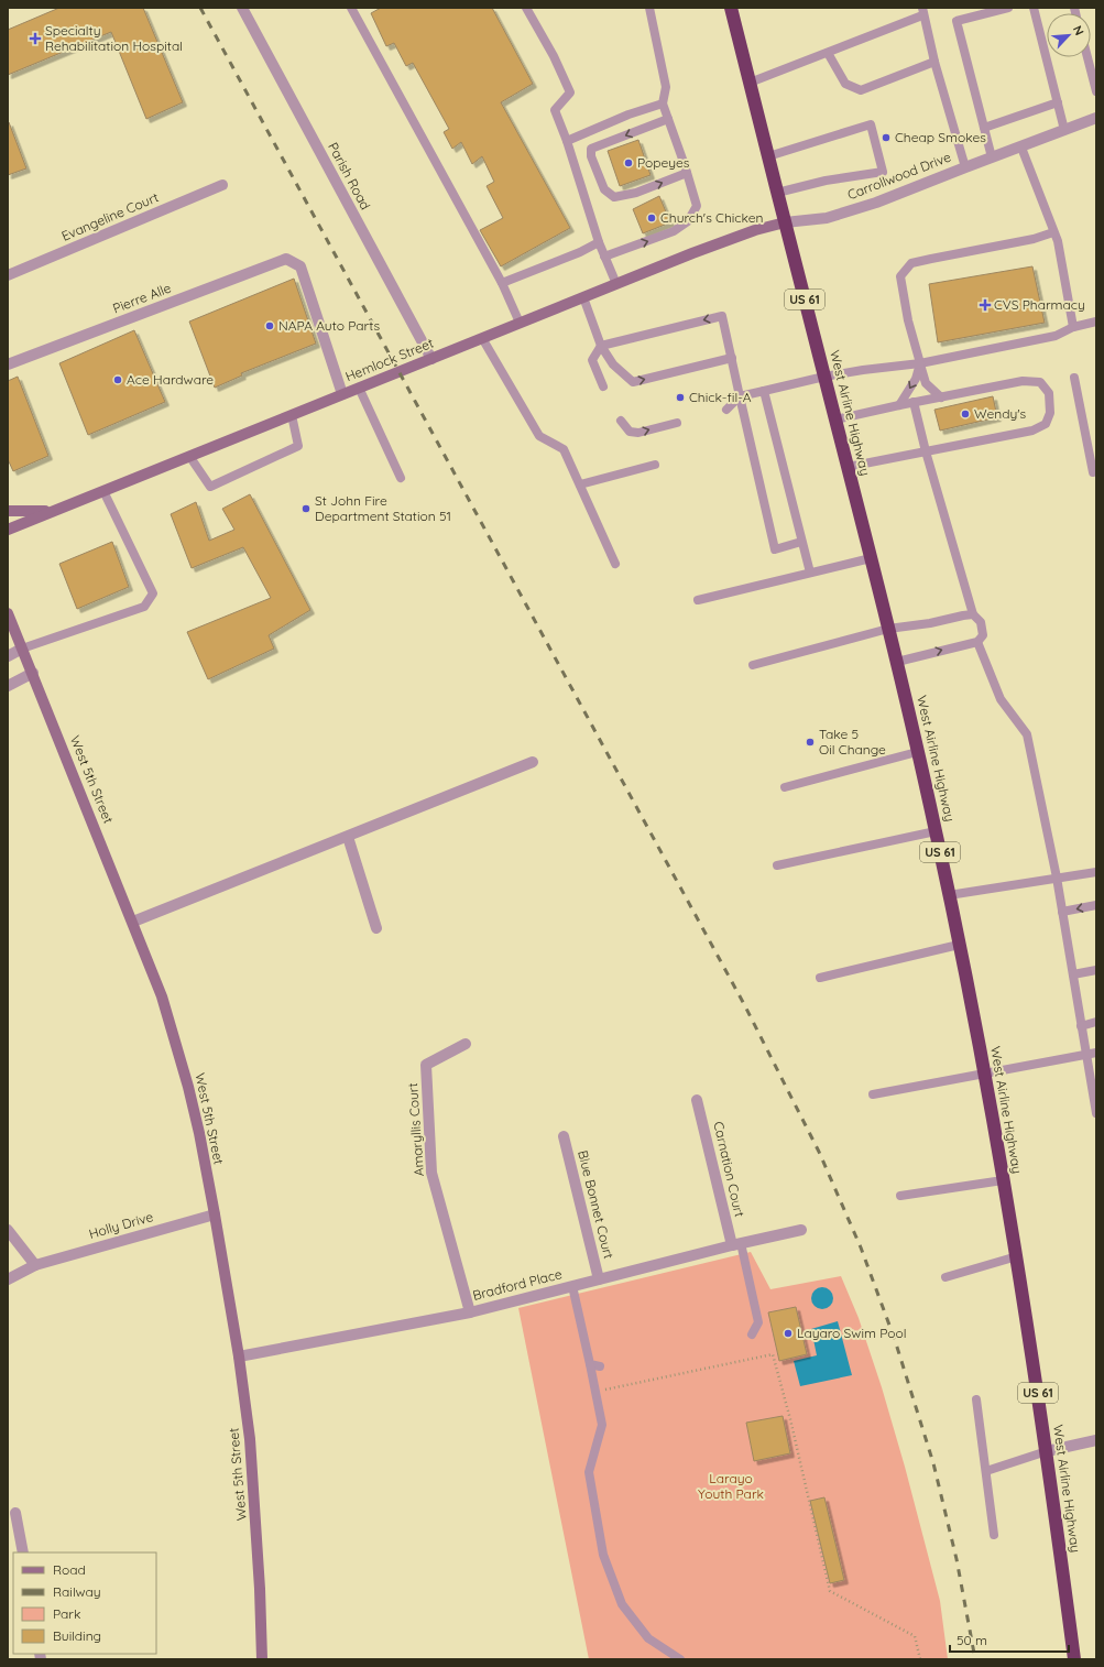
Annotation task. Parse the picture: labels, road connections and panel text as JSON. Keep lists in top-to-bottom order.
{
  "streets": {
    "highway": ["US 61", "West Airline Highway"],
    "main road": ["Hemlock Street", "West 5th Street"],
    "street": [
      "Parish Road",
      "Carrollwood Drive",
      "Evangeline Court",
      "Pierre Alle",
      "Amaryllis Court",
      "Carnation Court",
      "Blue Bonnet Court",
      "Holly Drive",
      "Bradford Place"
    ]
  },
  "crossings": [
    ["Parish Road", "Hemlock Street"],
    ["Carrollwood Drive", "Hemlock Street"],
    ["Carrollwood Drive", "West Airline Highway"],
    ["Pierre Alle", "Hemlock Street"],
    ["Hemlock Street", "West Airline Highway"],
    ["West 5th Street", "Holly Drive"],
    ["West 5th Street", "Bradford Place"],
    ["Amaryllis Court", "Bradford Place"],
    ["Carnation Court", "Bradford Place"],
    ["Blue Bonnet Court", "Bradford Place"]
  ],
  "parks": ["Larayo Youth Park"],
  "places": {
    "health": ["Specialty Rehabilitation Hospital", "CVS Pharmacy"],
    "other": [
      "Cheap Smokes",
      "Popeyes",
      "Church's Chicken",
      "NAPA Auto Parts",
      "Ace Hardware",
      "Chick-fil-A",
      "Wendy's",
      "St John Fire Department Station 51",
      "Take 5 Oil Change",
      "Layaro Swim Pool"
    ]
  },
  "legend": [
    "Road",
    "Railway",
    "Park",
    "Building"
  ],
  "scale_bar": "50 m",
  "north": "top right"
}
